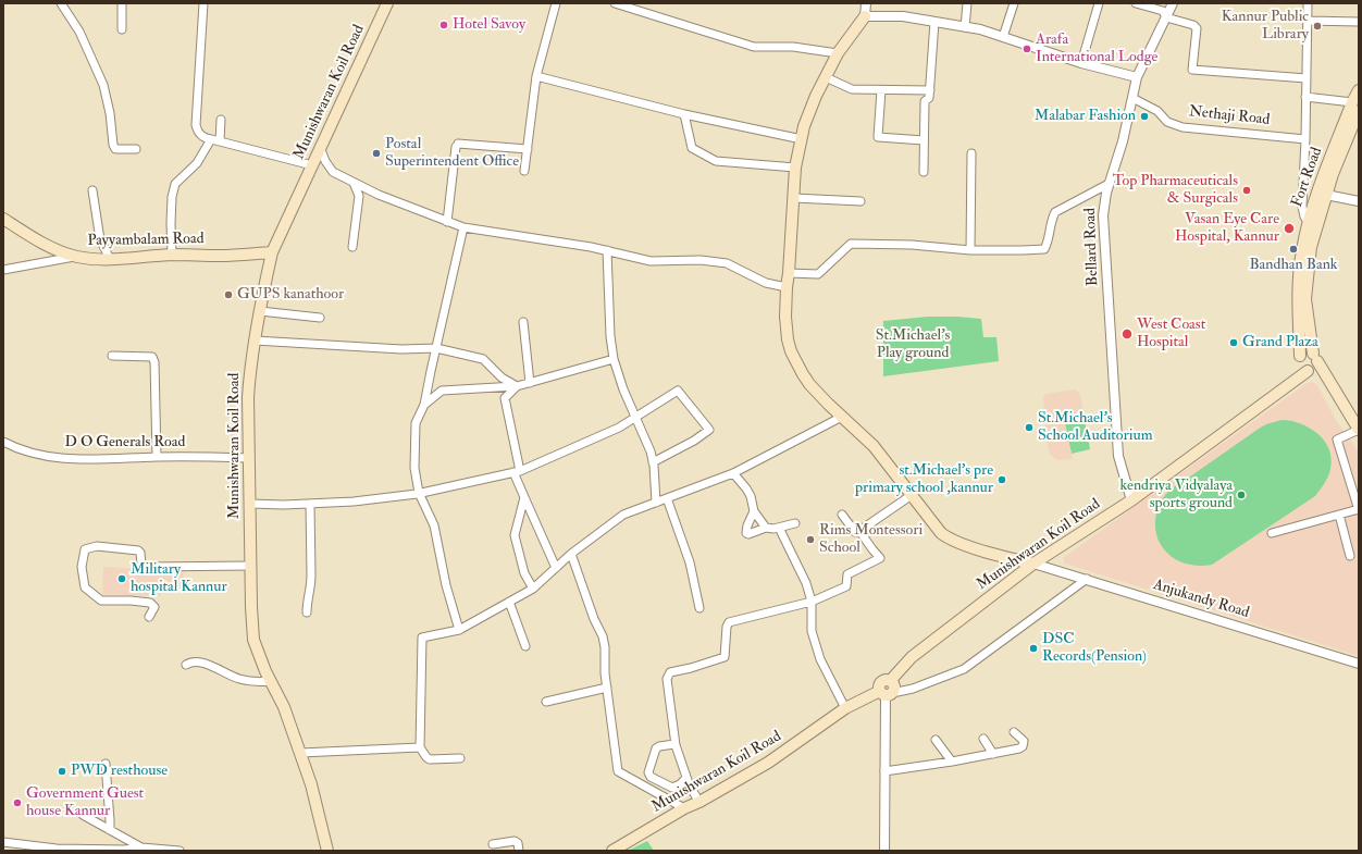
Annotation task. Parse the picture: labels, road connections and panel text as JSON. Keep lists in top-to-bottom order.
{
  "streets": {
    "main road": ["Munishwaran Koil Road", "Fort Road", "Payyambalam Road"],
    "street": [
      "Nethaji Road",
      "Bellard Road",
      "D O Generals Road",
      "Anjukandy Road"
    ]
  },
  "crossings": [
    ["Munishwaran Koil Road", "Fort Road"],
    ["Munishwaran Koil Road", "Payyambalam Road"],
    ["Munishwaran Koil Road", "Bellard Road"],
    ["Munishwaran Koil Road", "D O Generals Road"],
    ["Munishwaran Koil Road", "Anjukandy Road"],
    ["Nethaji Road", "Bellard Road"]
  ],
  "parks": ["St.Michael's Play ground"],
  "places": [
    "Hotel Savoy",
    "Kannur Public Library",
    "Arafa International Lodge",
    "Malabar Fashion",
    "Postal Superintendent Office",
    "Top Pharmaceuticals & Surgicals",
    "Vasan Eye Care Hospital, Kannur",
    "Bandhan Bank",
    "GUPS kanathoor",
    "West Coast Hospital",
    "Grand Plaza",
    "St.Michael's School Auditorium",
    "st.Michael's pre primary school ,kannur",
    "kendriya Vidyalaya sports ground",
    "Rims Montessori School",
    "Military hospital Kannur",
    "DSC Records(Pension)",
    "PWD resthouse",
    "Government Guest house Kannur"
  ]
}
